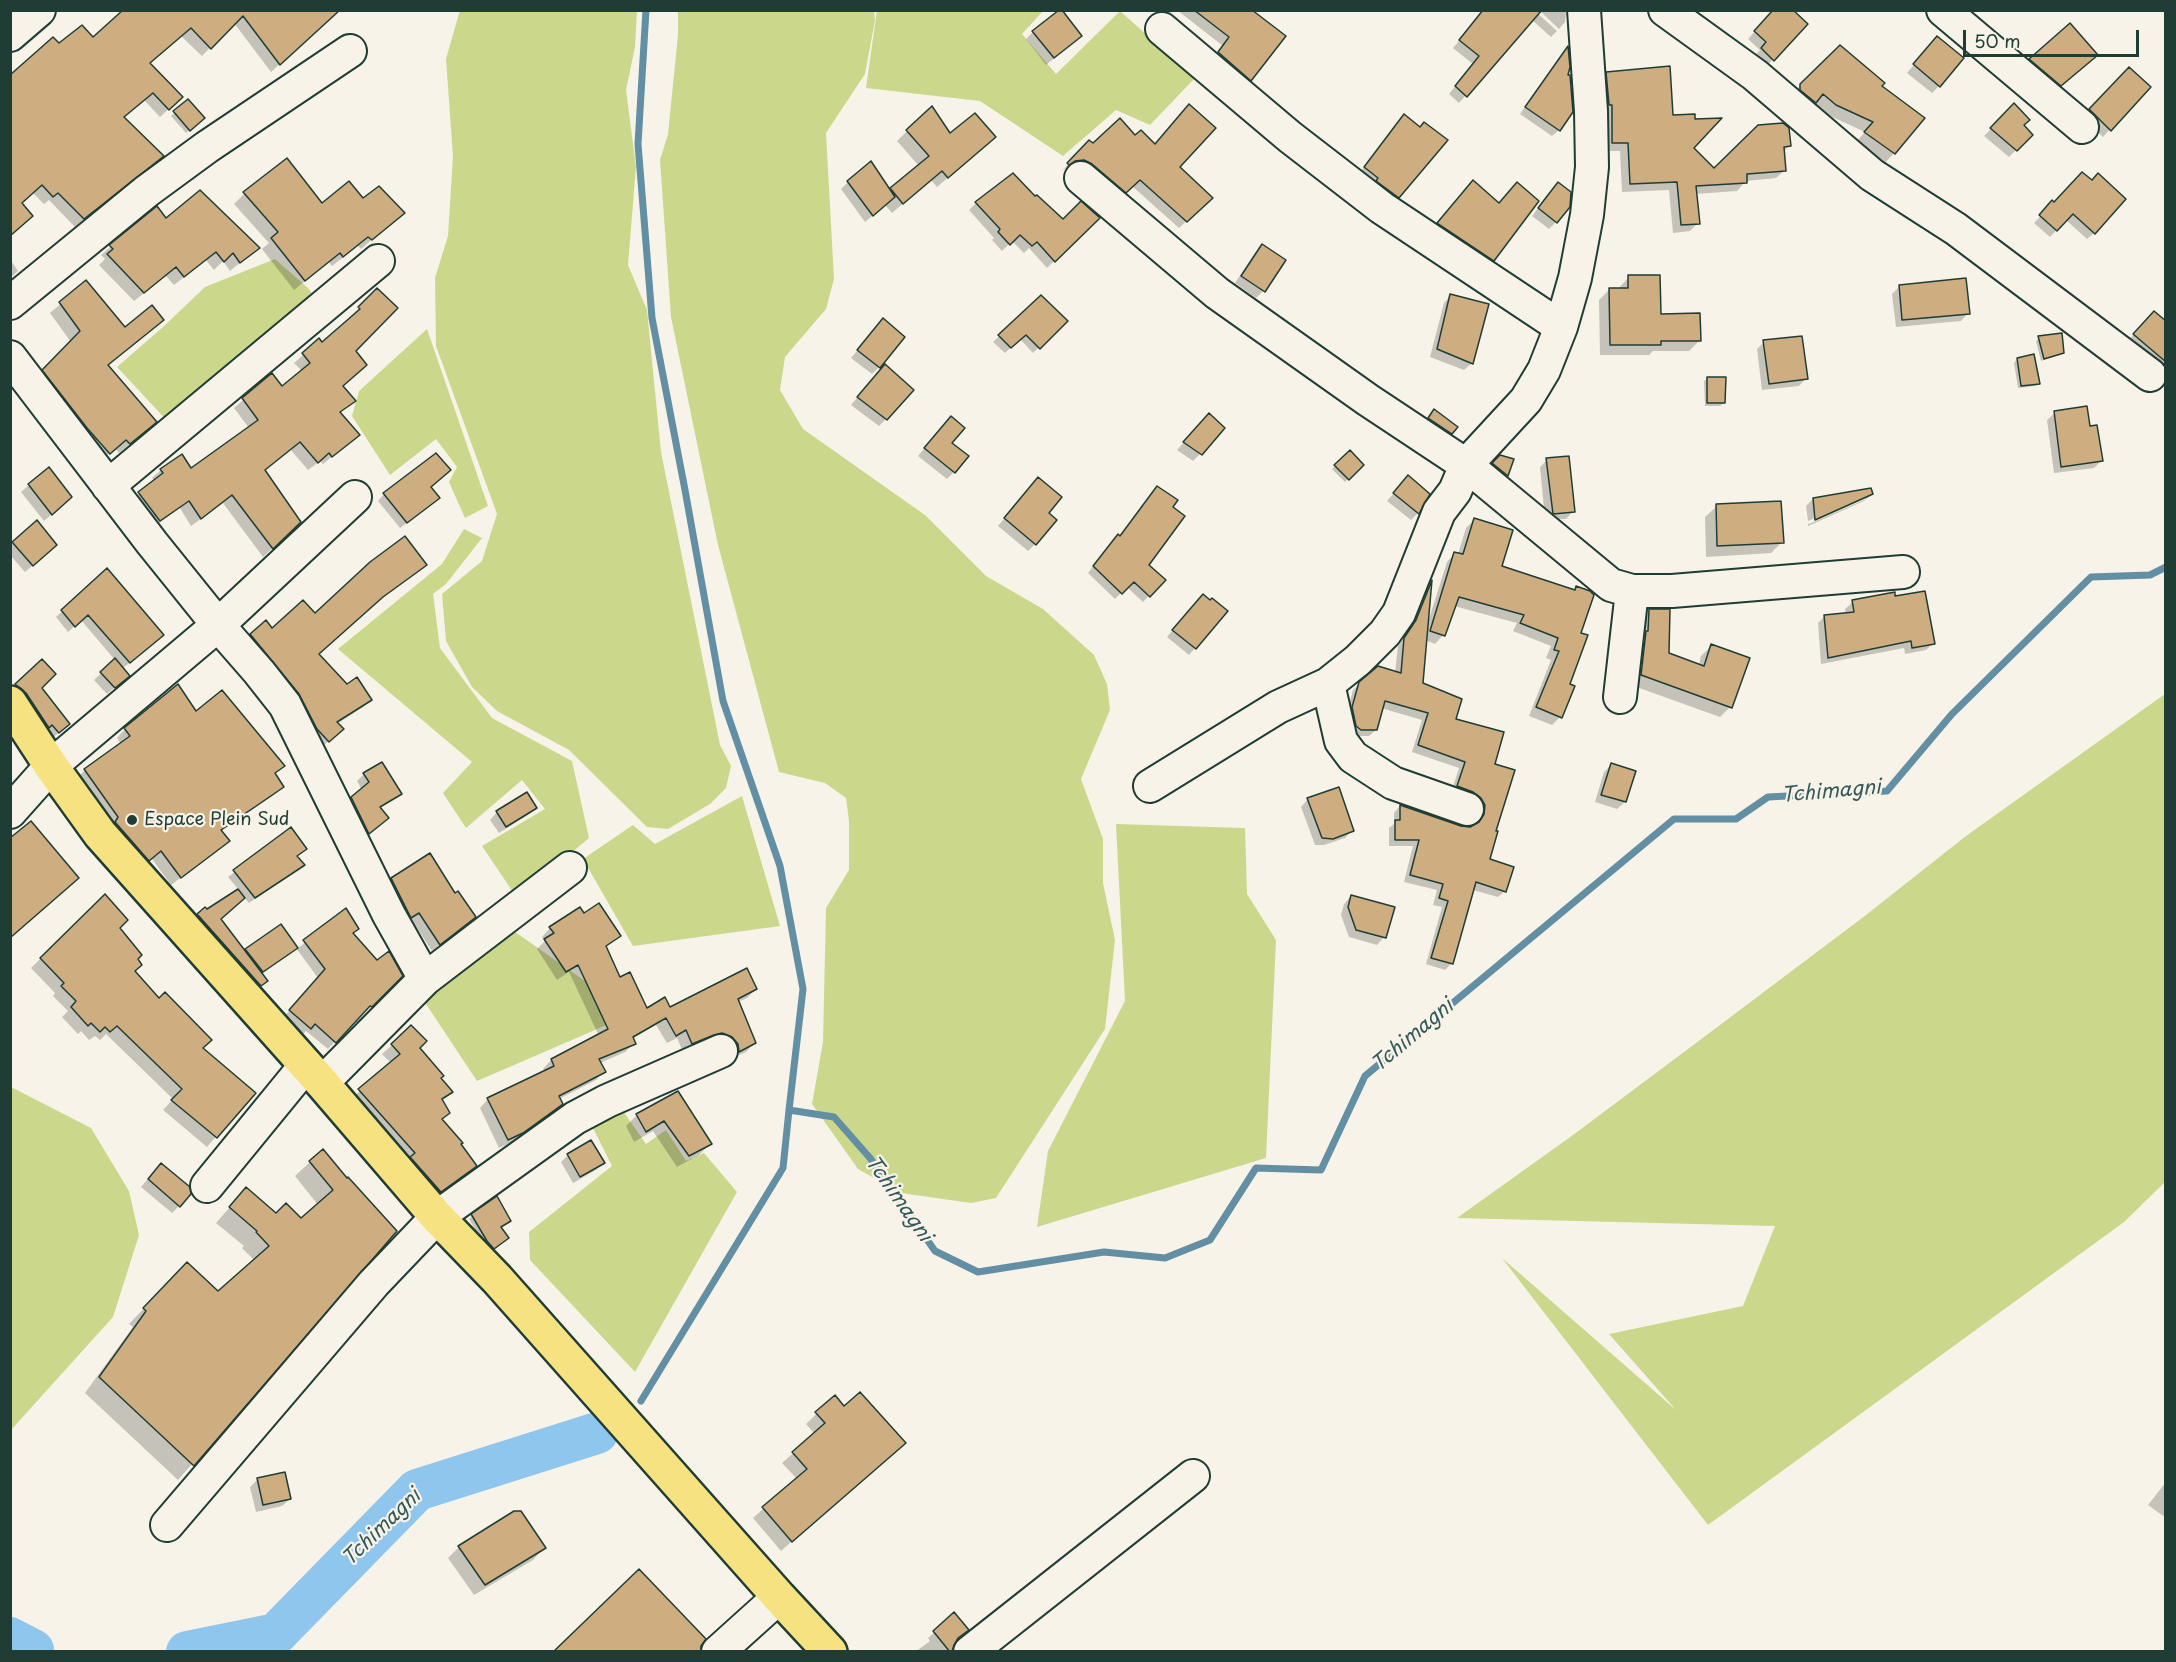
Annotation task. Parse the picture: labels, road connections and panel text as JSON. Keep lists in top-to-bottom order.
{
  "water": ["Tchimagni"],
  "places": ["Espace Plein Sud"],
  "scale_bar": "50 m"
}
